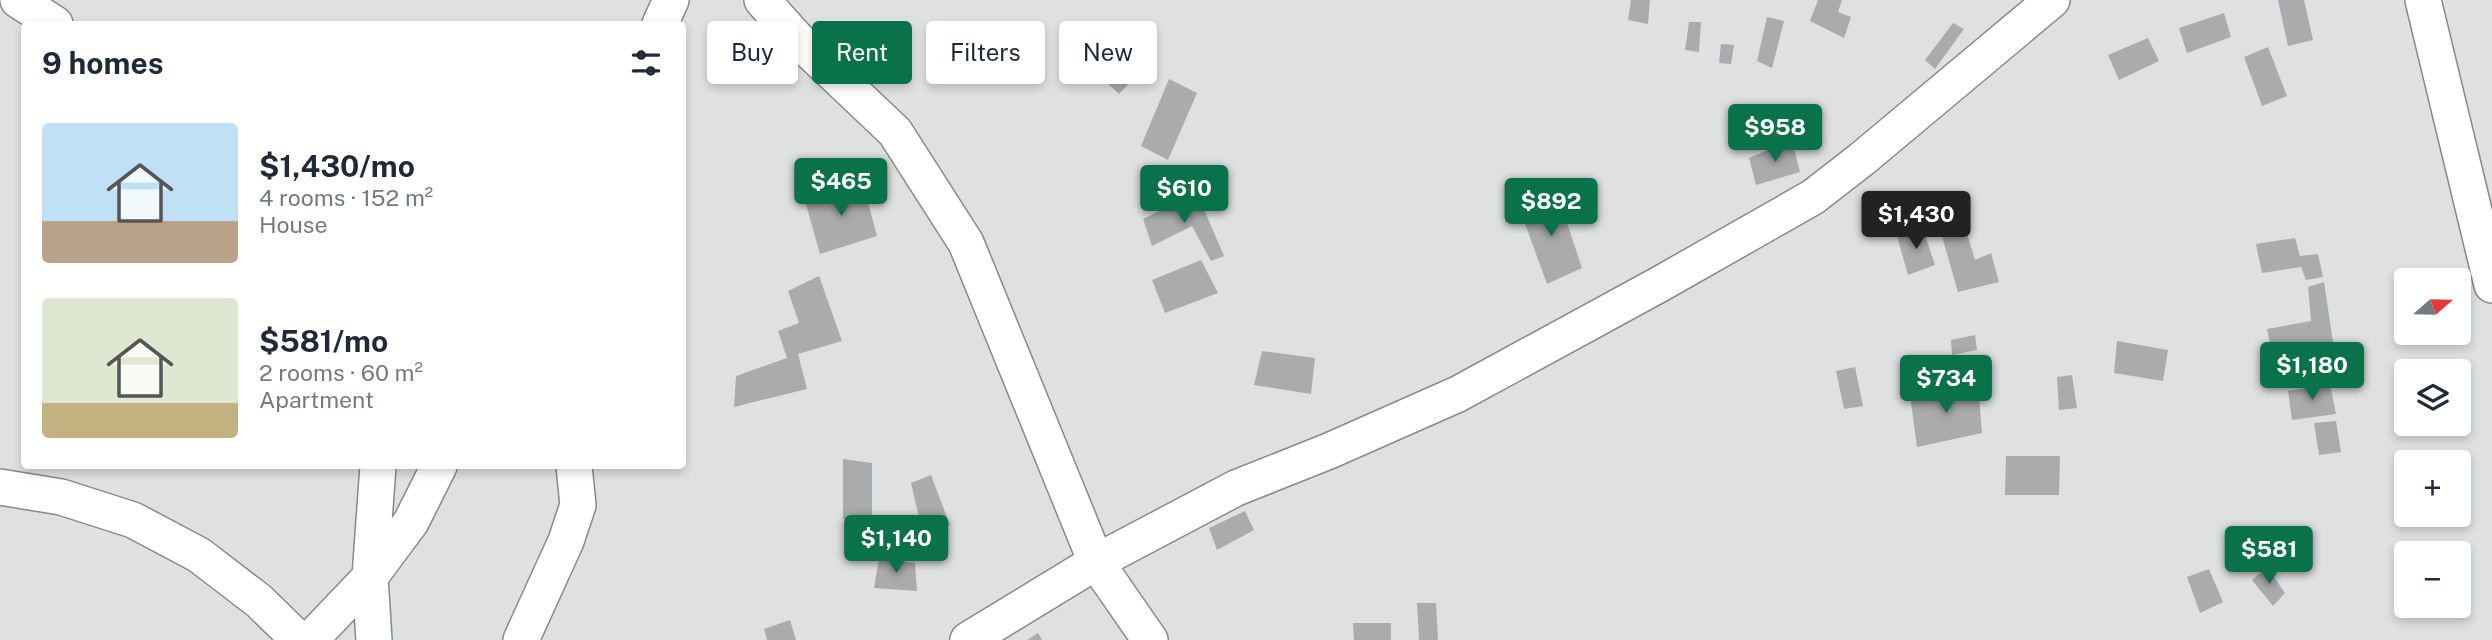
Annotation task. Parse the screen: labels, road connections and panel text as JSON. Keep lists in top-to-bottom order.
{
  "north": "right",
  "page": {
    "chip": [
      "Buy",
      "Rent",
      "Filters",
      "New"
    ],
    "heading": "9 homes",
    "price": [
      "$958",
      "$465",
      "$610",
      "$892",
      "$1,430",
      "$1,180",
      "$734",
      "$1,140",
      "$581"
    ],
    "list": [
      {
        "name": "$1,430/mo",
        "note": "4 rooms · 152 m² · House"
      },
      {
        "name": "$581/mo",
        "note": "2 rooms · 60 m² · Apartment"
      }
    ],
    "map_buttons": ["+", "−"]
  }
}
